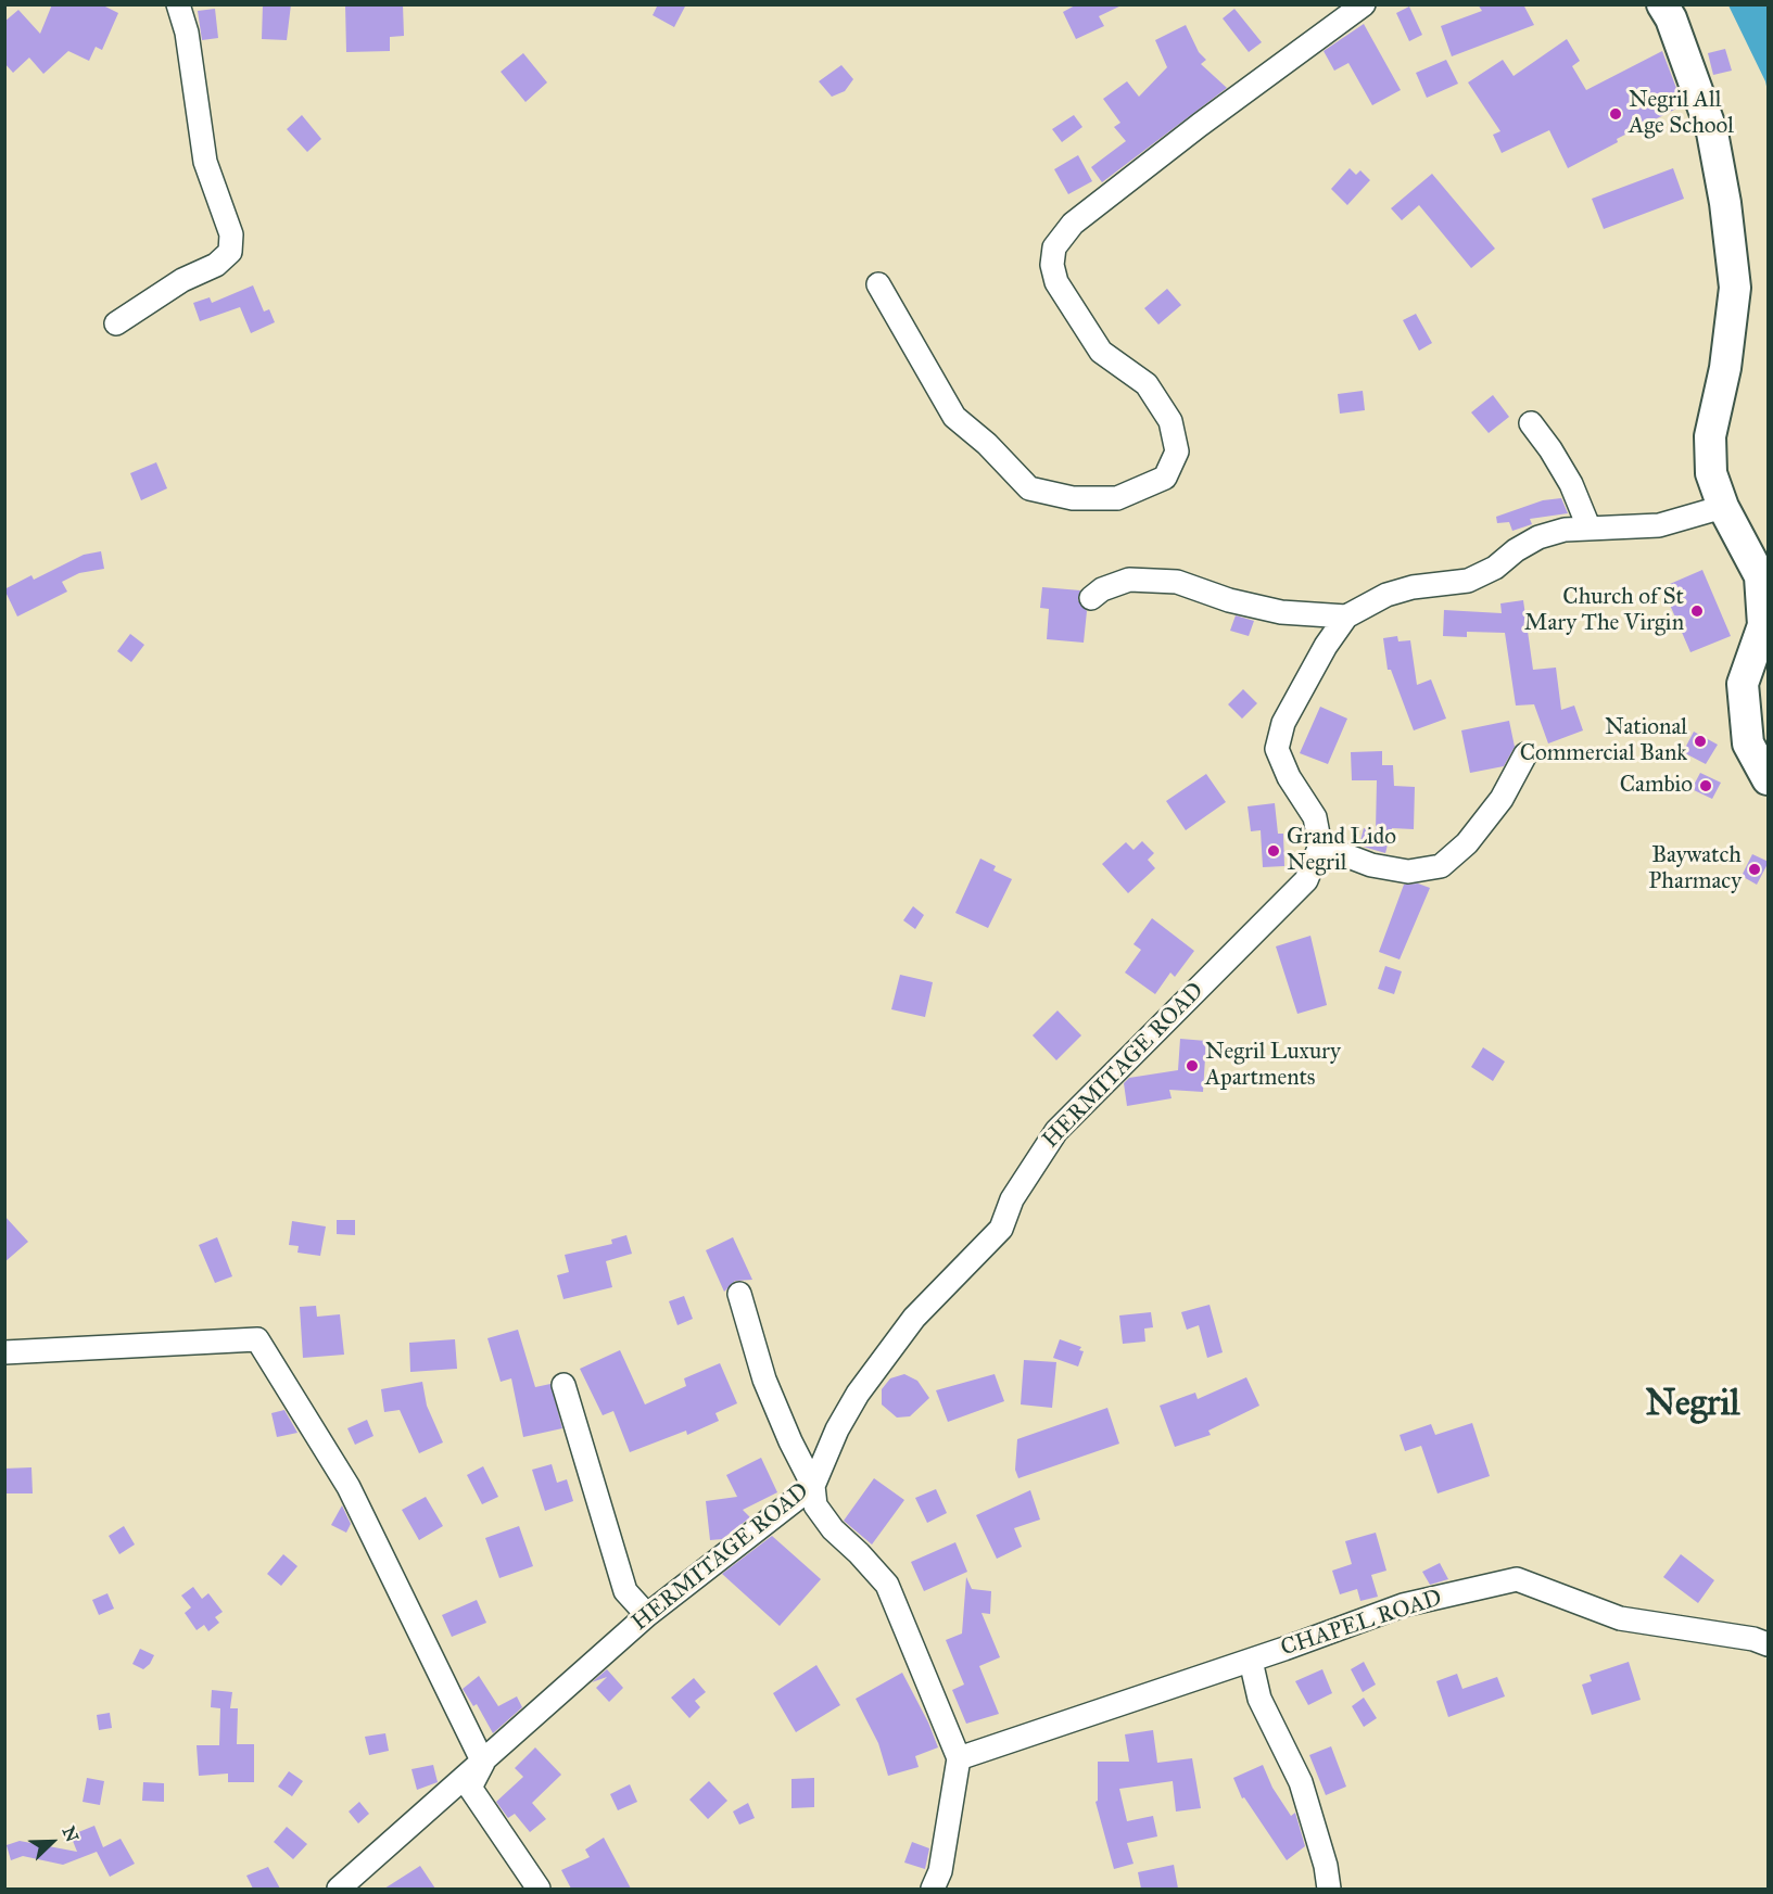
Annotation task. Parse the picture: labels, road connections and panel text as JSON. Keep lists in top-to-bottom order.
{
  "streets": {
    "street": ["HERMITAGE ROAD", "CHAPEL ROAD"]
  },
  "districts": ["Negril"],
  "places": [
    "Negril All Age School",
    "Church of St Mary The Virgin",
    "National Commercial Bank",
    "Cambio",
    "Grand Lido Negril",
    "Baywatch Pharmacy",
    "Negril Luxury Apartments"
  ],
  "north": "top right"
}
